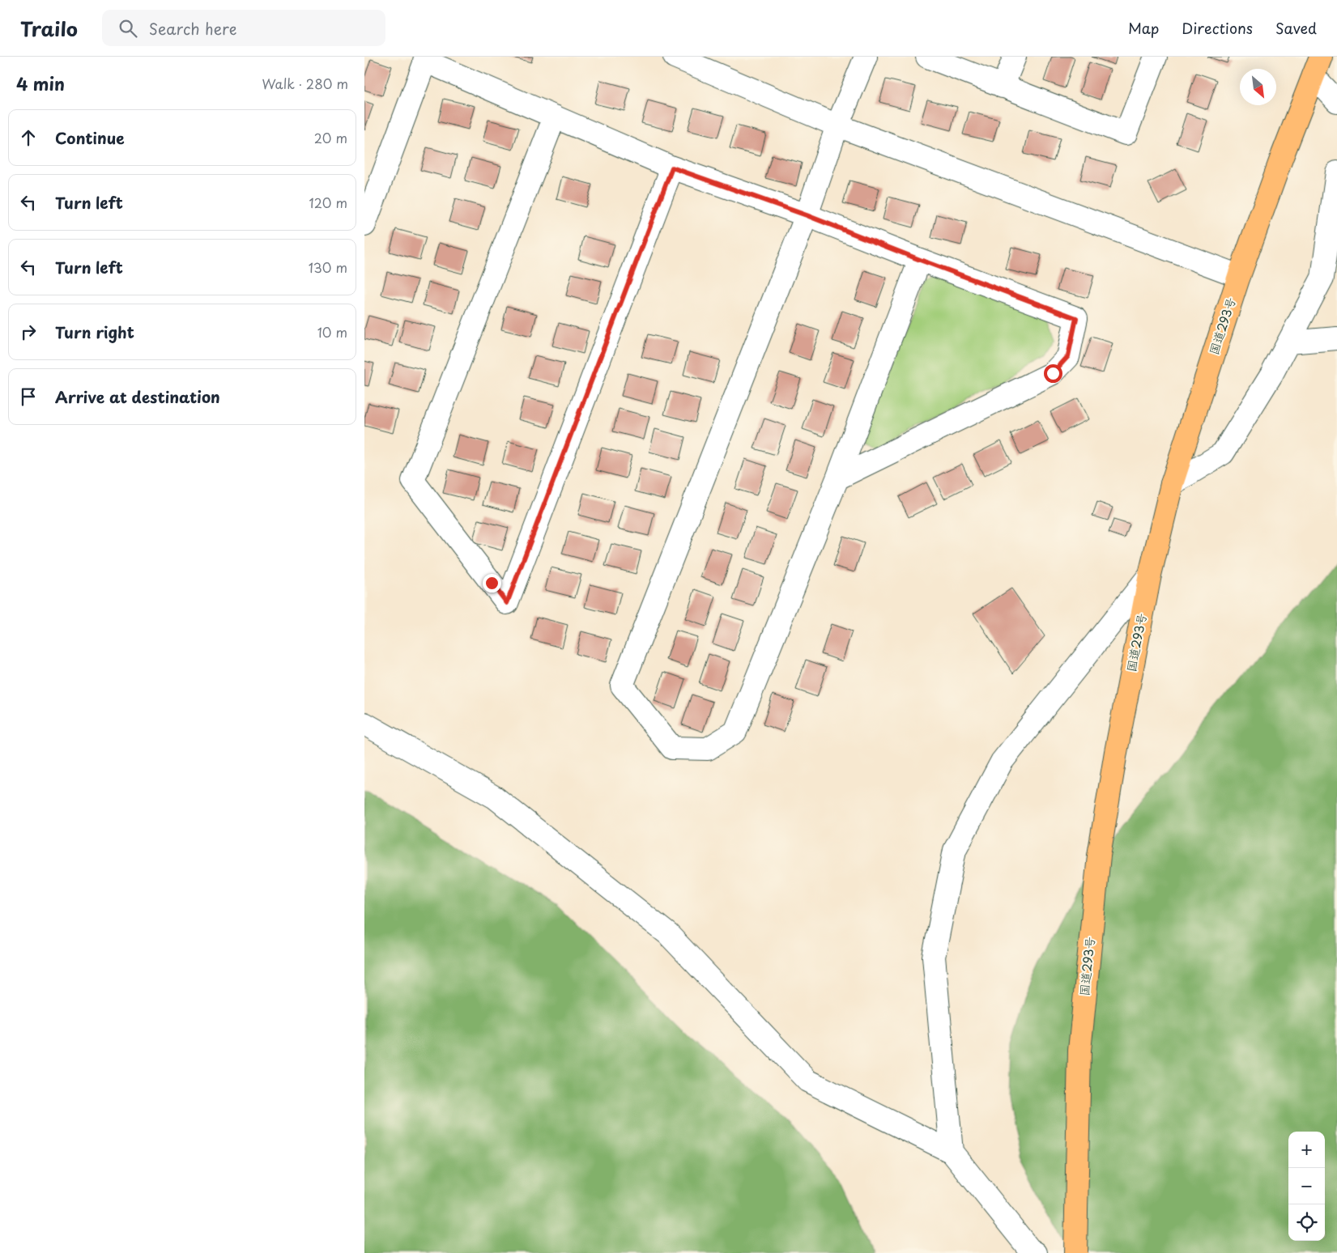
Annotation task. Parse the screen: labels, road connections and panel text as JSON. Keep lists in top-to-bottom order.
{
  "streets": {
    "highway": ["国道293号"]
  },
  "north": "bottom right",
  "page": {
    "header": "Trailo",
    "search": "Search here",
    "nav": ["Map", "Directions", "Saved"],
    "heading": ["4 min", "Walk · 280 m"],
    "list": [
      ["Continue", "20 m"],
      ["Turn left", "120 m"],
      ["Turn left", "130 m"],
      ["Turn right", "10 m"],
      "Arrive at destination"
    ],
    "map_buttons": ["+", "−"]
  }
}
